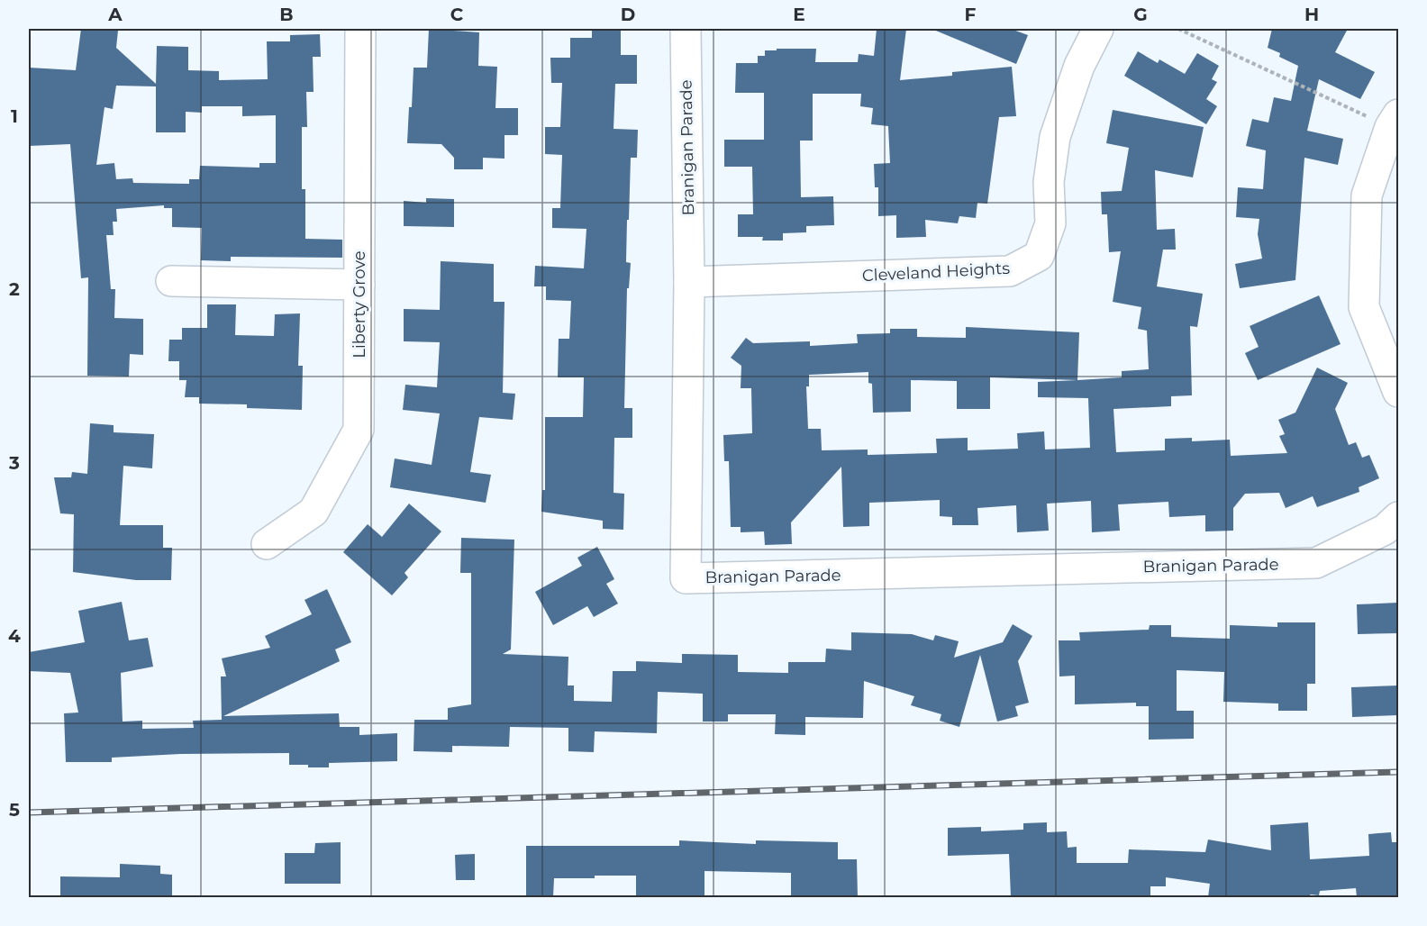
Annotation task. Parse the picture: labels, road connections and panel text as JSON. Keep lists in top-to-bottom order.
{
  "streets": {
    "street": ["Branigan Parade", "Cleveland Heights", "Liberty Grove"]
  },
  "crossings": [
    ["Branigan Parade", "Cleveland Heights"]
  ],
  "grid": {
    "columns": [
      "A",
      "B",
      "C",
      "D",
      "E",
      "F",
      "G",
      "H"
    ],
    "rows": [
      "1",
      "2",
      "3",
      "4",
      "5"
    ]
  }
}
